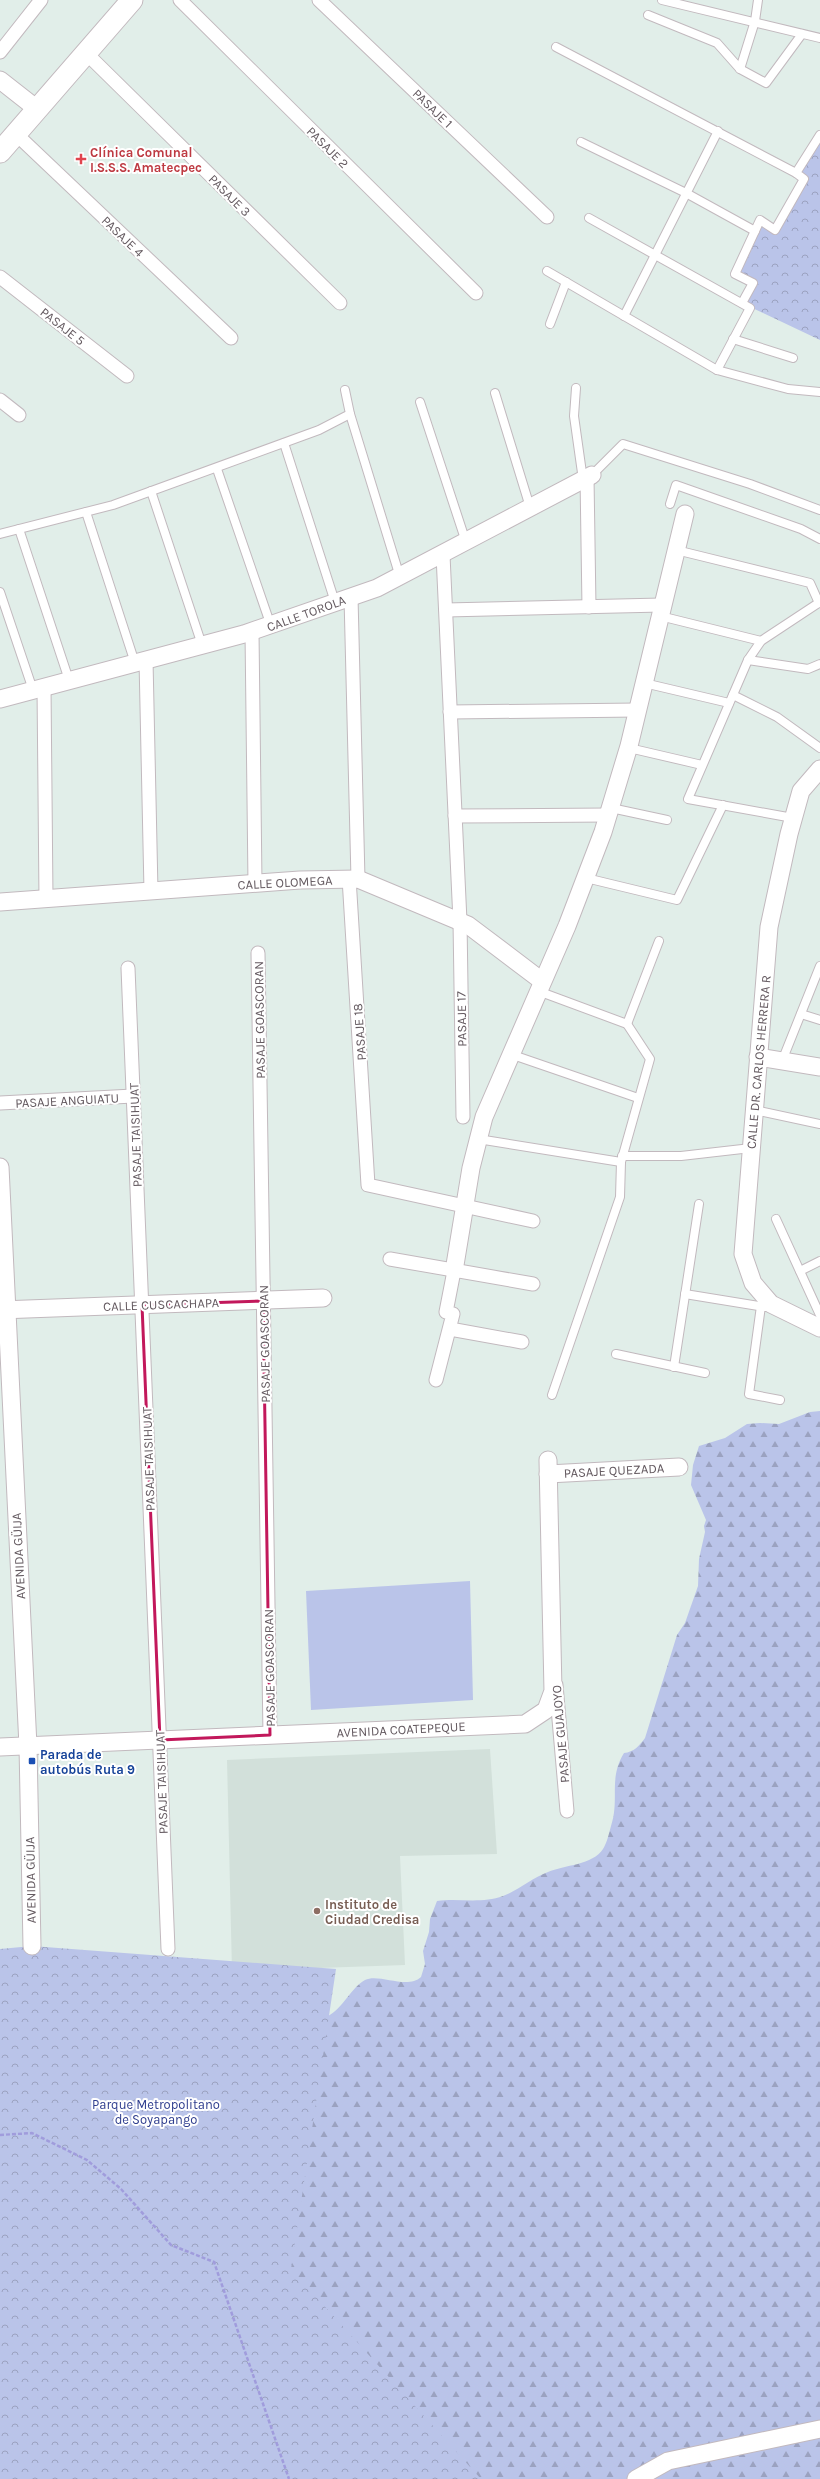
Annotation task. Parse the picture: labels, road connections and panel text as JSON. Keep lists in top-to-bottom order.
{
  "streets": {
    "street": [
      "PASAJE 1",
      "PASAJE 2",
      "PASAJE 3",
      "PASAJE 4",
      "PASAJE 5",
      "CALLE TOROLA",
      "CALLE OLOMEGA",
      "PASAJE 17",
      "PASAJE GOASCORAN",
      "PASAJE 18",
      "CALLE DR. CARLOS HERRERA R",
      "PASAJE ANGUIATU",
      "PASAJE TAISIHUAT",
      "CALLE CUSCACHAPA",
      "PASAJE QUEZADA",
      "AVENIDA GÜIJA",
      "AVENIDA COATEPEQUE",
      "PASAJE GUAJOYO"
    ]
  },
  "crossings": [
    ["CALLE TOROLA", "PASAJE 17"],
    ["CALLE TOROLA", "PASAJE 18"],
    ["CALLE OLOMEGA", "PASAJE 17"],
    ["CALLE OLOMEGA", "PASAJE 18"],
    ["PASAJE GOASCORAN", "CALLE CUSCACHAPA"],
    ["PASAJE GOASCORAN", "AVENIDA COATEPEQUE"],
    ["PASAJE ANGUIATU", "PASAJE TAISIHUAT"],
    ["PASAJE TAISIHUAT", "CALLE CUSCACHAPA"],
    ["PASAJE TAISIHUAT", "AVENIDA COATEPEQUE"],
    ["CALLE CUSCACHAPA", "AVENIDA GÜIJA"],
    ["PASAJE QUEZADA", "AVENIDA COATEPEQUE"],
    ["AVENIDA GÜIJA", "AVENIDA COATEPEQUE"],
    ["AVENIDA COATEPEQUE", "PASAJE GUAJOYO"]
  ],
  "parks": ["Parque Metropolitano de Soyapango"],
  "places": {
    "health": ["Clínica Comunal I.S.S.S. Amatecpec"],
    "transit": ["Parada de autobús Ruta 9"],
    "other": ["Instituto de Ciudad Credisa"]
  }
}
